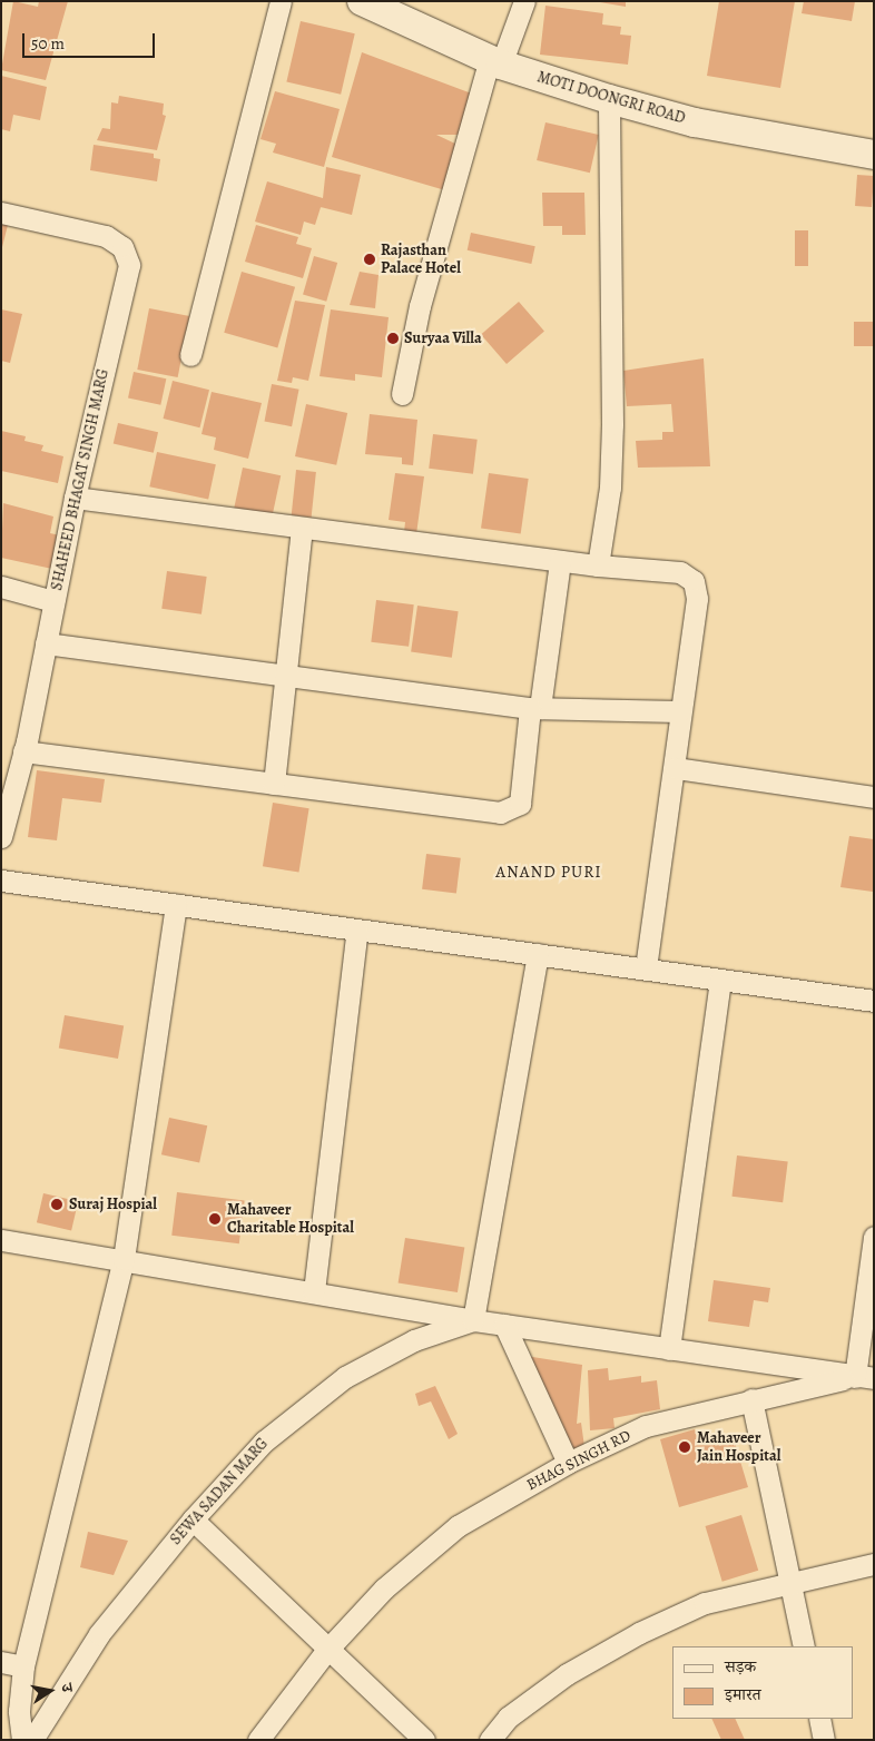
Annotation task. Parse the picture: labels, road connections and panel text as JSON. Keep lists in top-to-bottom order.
{
  "streets": {
    "street": [
      "MOTI DOONGRI ROAD",
      "SHAHEED BHAGAT SINGH MARG",
      "BHAG SINGH RD",
      "SEWA SADAN MARG"
    ]
  },
  "districts": ["ANAND PURI"],
  "places": [
    "Rajasthan Palace Hotel",
    "Suryaa Villa",
    "Suraj Hospial",
    "Mahaveer Charitable Hospital",
    "Mahaveer Jain Hospital"
  ],
  "legend": ["सड़क", "इमारत"],
  "scale_bar": "50 m",
  "north": "right"
}
